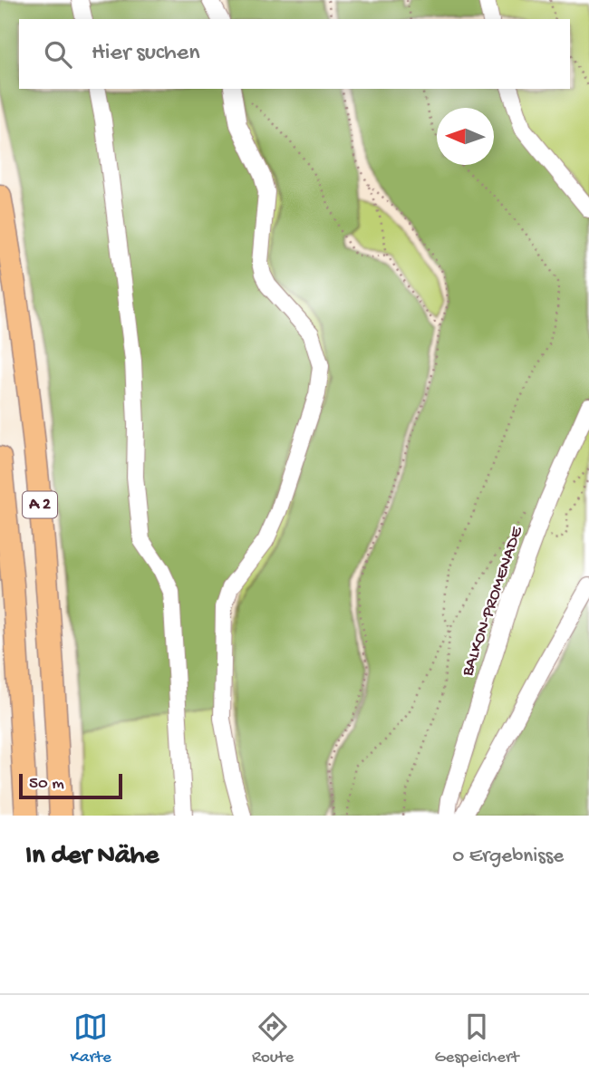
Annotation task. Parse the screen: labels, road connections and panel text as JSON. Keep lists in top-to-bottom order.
{
  "streets": {
    "highway": ["A 2"],
    "lane": ["BALKON-PROMENADE"]
  },
  "scale_bar": "50 m",
  "north": "left",
  "page": {
    "search": "Hier suchen",
    "scale": "50 m",
    "heading": ["In der Nähe", "0 Ergebnisse"],
    "nav": ["Karte", "Route", "Gespeichert"]
  }
}
